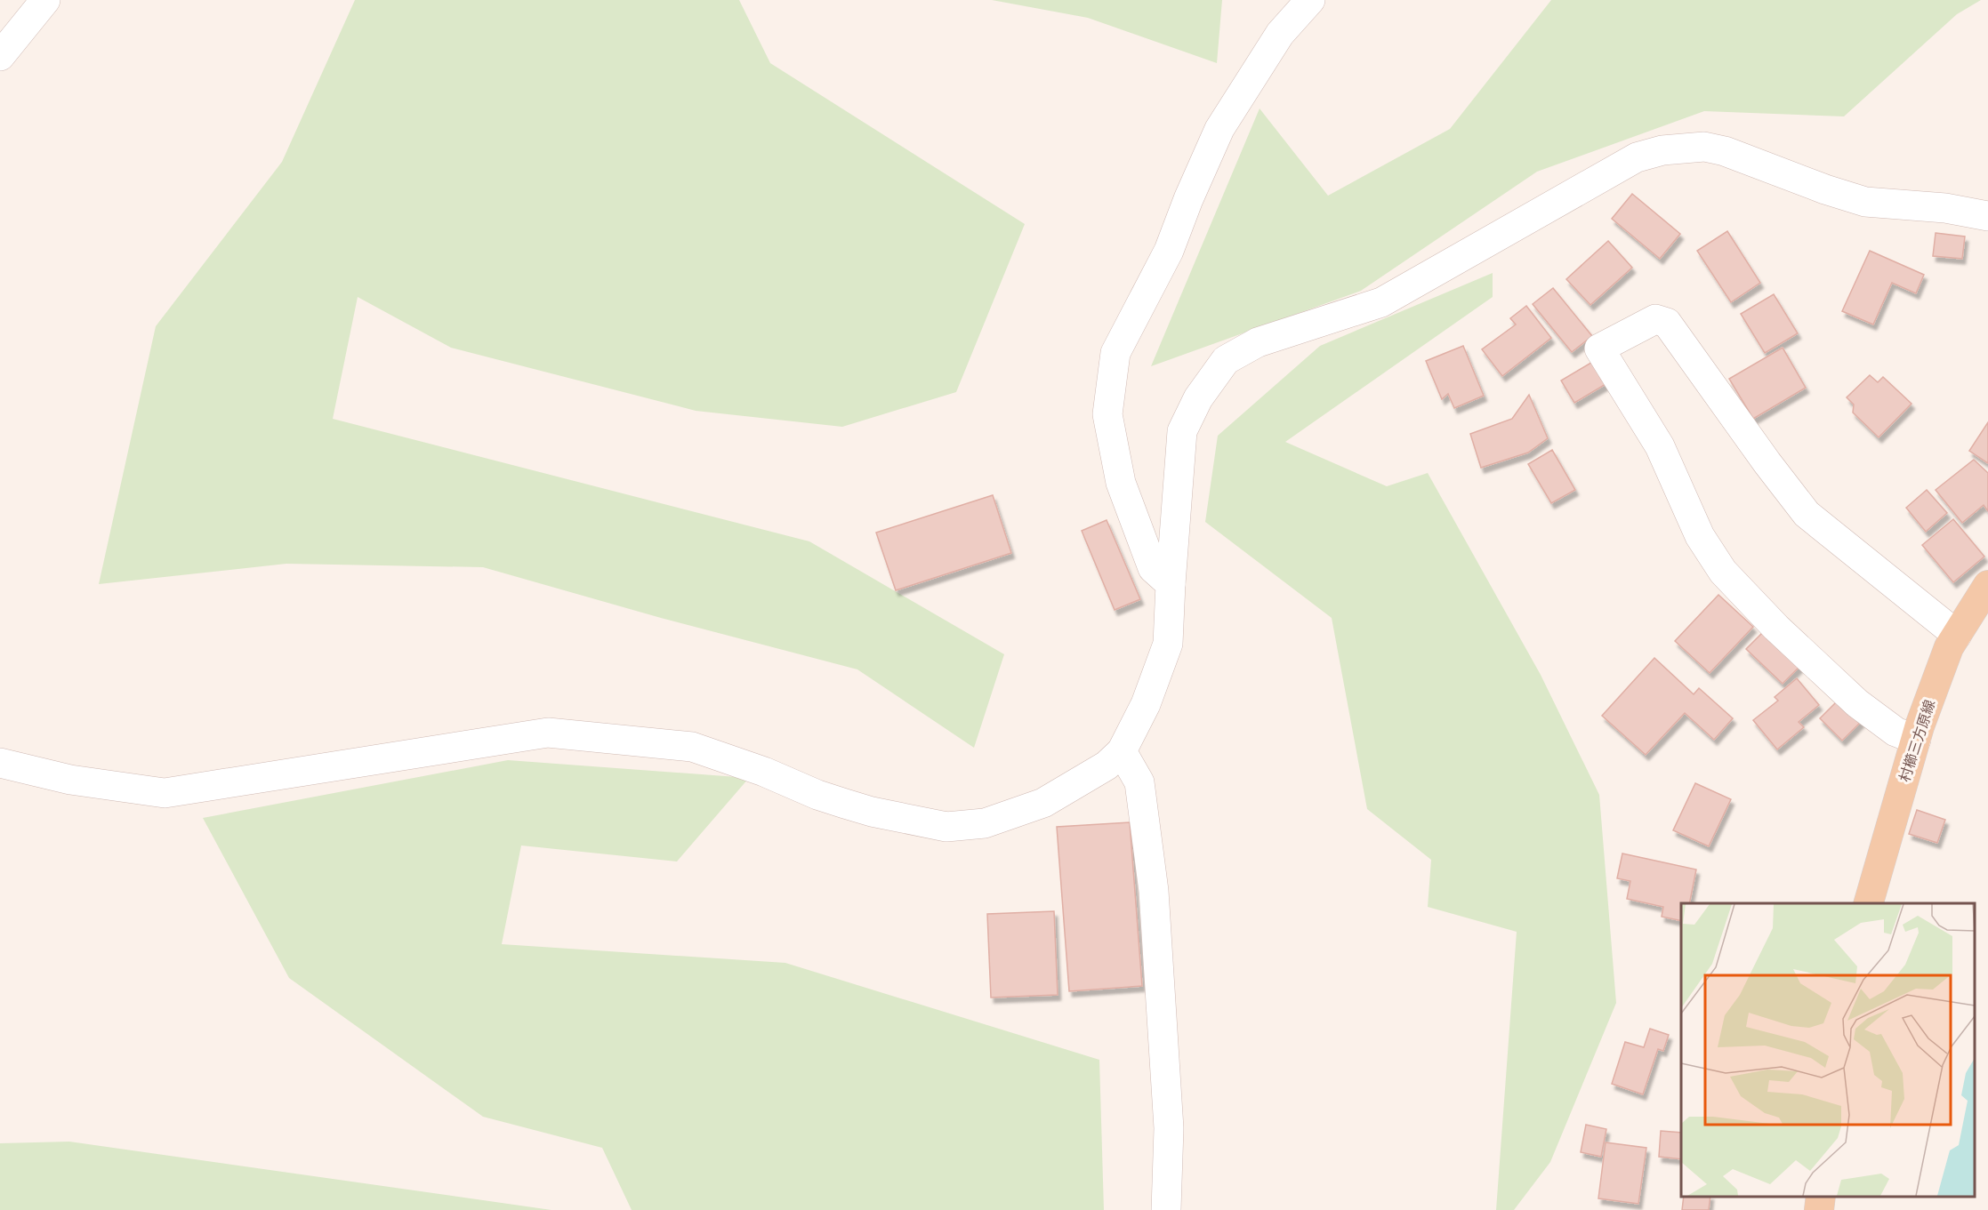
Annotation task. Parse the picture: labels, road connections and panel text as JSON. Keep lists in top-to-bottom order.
{
  "streets": {
    "main road": ["村櫛三方原線"]
  }
}
